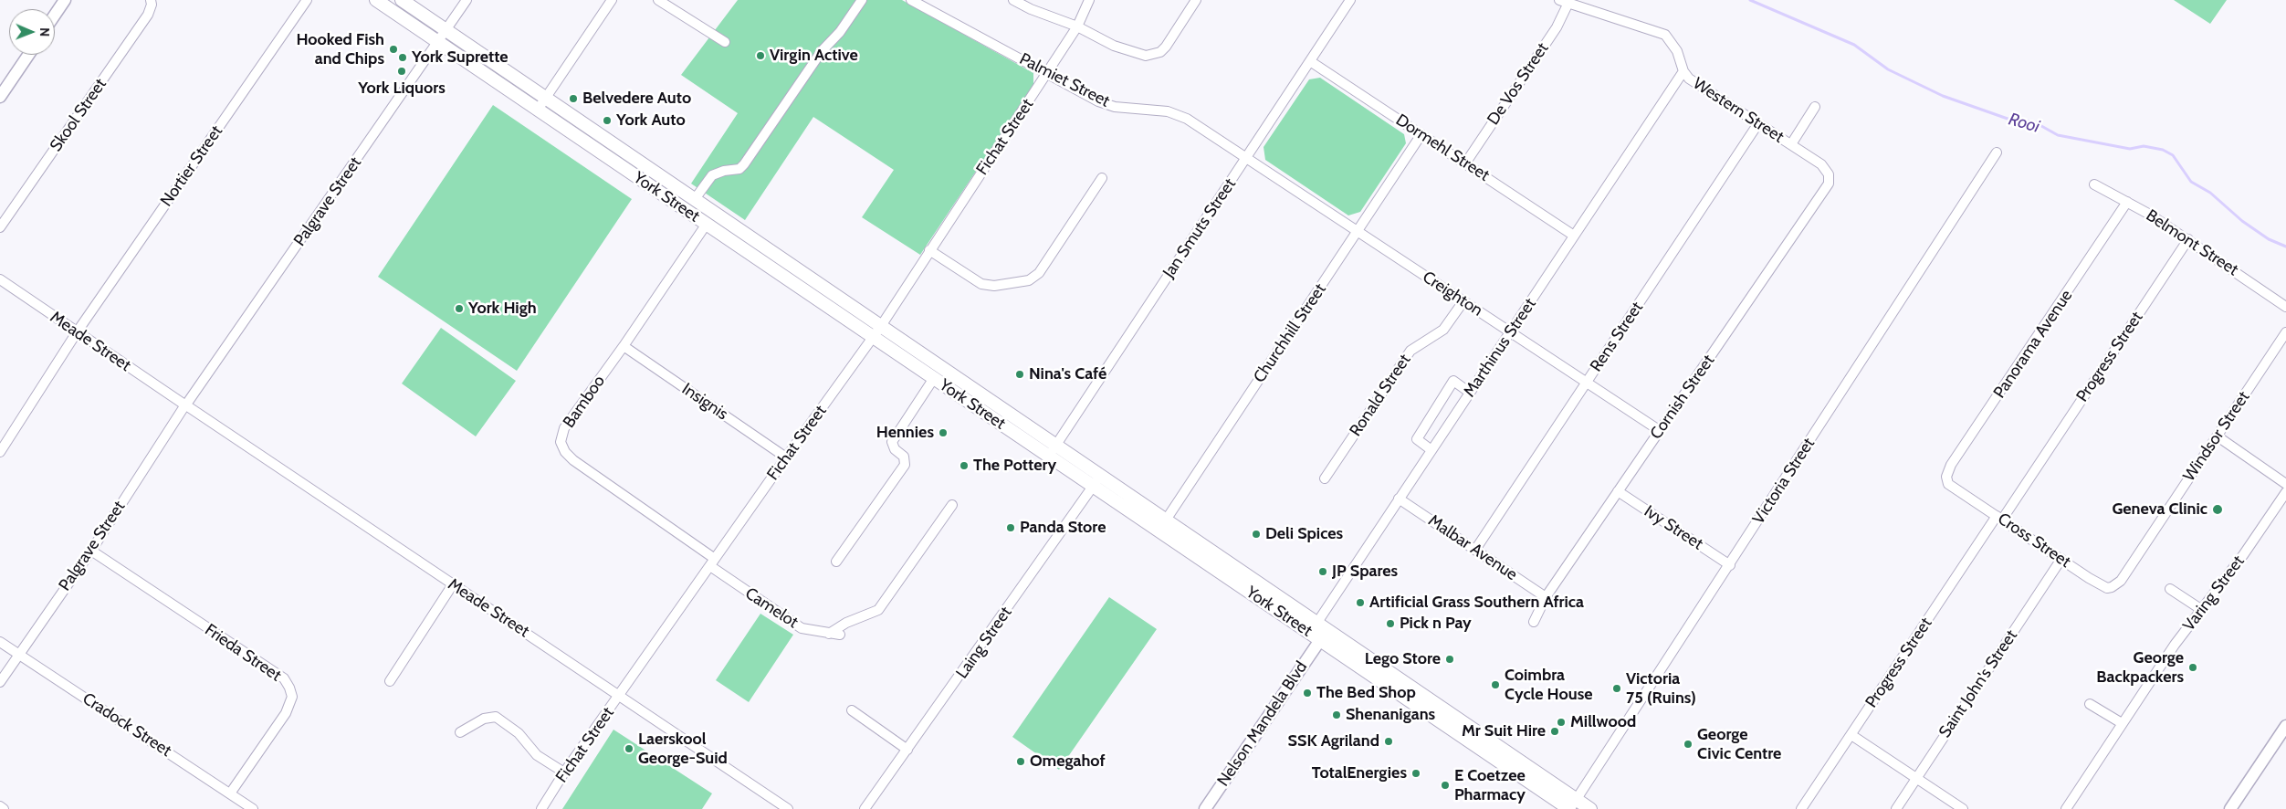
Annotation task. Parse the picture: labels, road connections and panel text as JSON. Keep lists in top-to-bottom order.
{
  "streets": {
    "main road": ["York Street"],
    "street": [
      "Palmiet Street",
      "De Vos Street",
      "Western Street",
      "Skool Street",
      "Fichat Street",
      "Dormehl Street",
      "Nortier Street",
      "Palgrave Street",
      "Jan Smuts Street",
      "Belmont Street",
      "Creighton",
      "Churchhill Street",
      "Rens Street",
      "Meade Street",
      "Panorama Avenue",
      "Marthinus Street",
      "Progress Street",
      "Ronald Street",
      "Cornish Street",
      "Bamboo",
      "Insignis",
      "Windsor Street",
      "Victoria Street",
      "Ivy Street",
      "Cross Street",
      "Malbar Avenue",
      "Varing Street",
      "Camelot",
      "Laing Street",
      "Frieda Street",
      "Saint John's Street",
      "Nelson Mandela Blvd",
      "Cradock Street"
    ]
  },
  "crossings": [
    ["Palmiet Street", "Fichat Street"],
    ["Palmiet Street", "Jan Smuts Street"],
    ["Palmiet Street", "Creighton"],
    ["De Vos Street", "Western Street"],
    ["De Vos Street", "Dormehl Street"],
    ["Western Street", "Rens Street"],
    ["Western Street", "Marthinus Street"],
    ["Western Street", "Cornish Street"],
    ["Fichat Street", "York Street"],
    ["Fichat Street", "Meade Street"],
    ["Fichat Street", "Bamboo"],
    ["Fichat Street", "Insignis"],
    ["Fichat Street", "Camelot"],
    ["Dormehl Street", "Jan Smuts Street"],
    ["Dormehl Street", "Churchhill Street"],
    ["Dormehl Street", "Marthinus Street"],
    ["Nortier Street", "Meade Street"],
    ["York Street", "Palgrave Street"],
    ["York Street", "Jan Smuts Street"],
    ["York Street", "Churchhill Street"],
    ["York Street", "Marthinus Street"],
    ["York Street", "Bamboo"],
    ["York Street", "Victoria Street"],
    ["York Street", "Laing Street"],
    ["York Street", "Nelson Mandela Blvd"],
    ["Palgrave Street", "Meade Street"],
    ["Palgrave Street", "Frieda Street"],
    ["Palgrave Street", "Cradock Street"],
    ["Jan Smuts Street", "Creighton"],
    ["Belmont Street", "Panorama Avenue"],
    ["Belmont Street", "Progress Street"],
    ["Creighton", "Churchhill Street"],
    ["Creighton", "Rens Street"],
    ["Creighton", "Marthinus Street"],
    ["Creighton", "Ronald Street"],
    ["Creighton", "Cornish Street"],
    ["Rens Street", "Malbar Avenue"],
    ["Panorama Avenue", "Cross Street"],
    ["Marthinus Street", "Malbar Avenue"],
    ["Progress Street", "Cross Street"],
    ["Cornish Street", "Ivy Street"],
    ["Cornish Street", "Malbar Avenue"],
    ["Bamboo", "Insignis"],
    ["Bamboo", "Camelot"],
    ["Windsor Street", "Cross Street"],
    ["Victoria Street", "Ivy Street"],
    ["Cross Street", "Saint John's Street"],
    ["Frieda Street", "Cradock Street"]
  ],
  "water": ["Rooi"],
  "places": [
    "Hooked Fish and Chips",
    "Virgin Active",
    "York Suprette",
    "York Liquors",
    "Belvedere Auto",
    "York Auto",
    "York High",
    "Nina's Café",
    "Hennies",
    "The Pottery",
    "Geneva Clinic",
    "Panda Store",
    "Deli Spices",
    "JP Spares",
    "Artificial Grass Southern Africa",
    "Pick n Pay",
    "Lego Store",
    "George Backpackers",
    "Coimbra Cycle House",
    "Victoria 75 (Ruins)",
    "The Bed Shop",
    "Shenanigans",
    "Millwood",
    "Mr Suit Hire",
    "SSK Agriland",
    "George Civic Centre",
    "Laerskool George-Suid",
    "Omegahof",
    "TotalEnergies",
    "E Coetzee Pharmacy"
  ],
  "north": "right"
}
